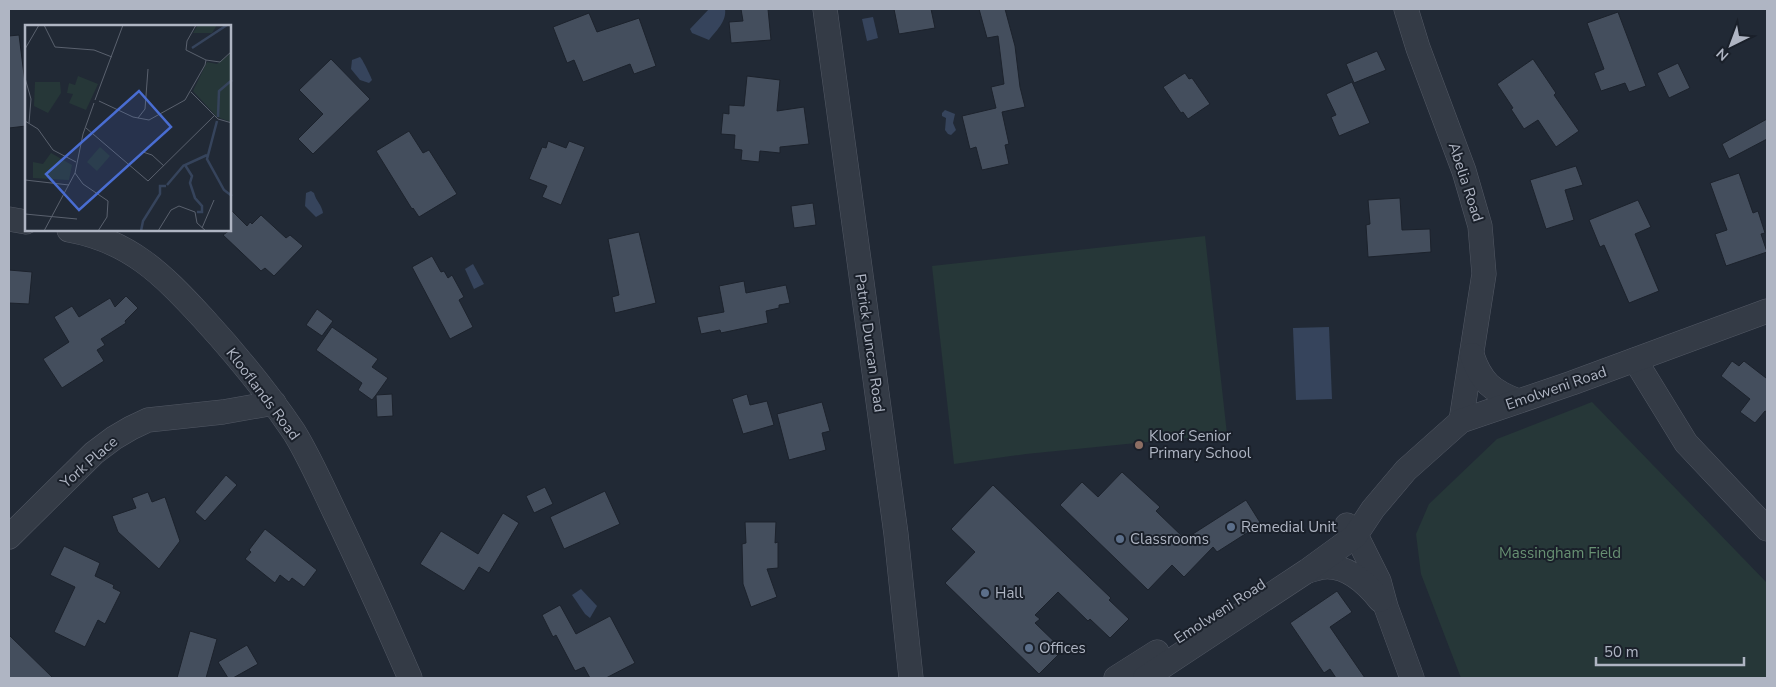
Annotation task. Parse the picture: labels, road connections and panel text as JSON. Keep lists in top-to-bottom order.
{
  "streets": {
    "street": [
      "Abelia Road",
      "Patrick Duncan Road",
      "Emolweni Road",
      "Klooflands Road",
      "York Place"
    ]
  },
  "crossings": [
    ["Abelia Road", "Emolweni Road"],
    ["Klooflands Road", "York Place"]
  ],
  "parks": ["Massingham Field"],
  "places": [
    "Kloof Senior Primary School",
    "Remedial Unit",
    "Classrooms",
    "Hall",
    "Offices"
  ],
  "scale_bar": "50 m",
  "north": "bottom left"
}
